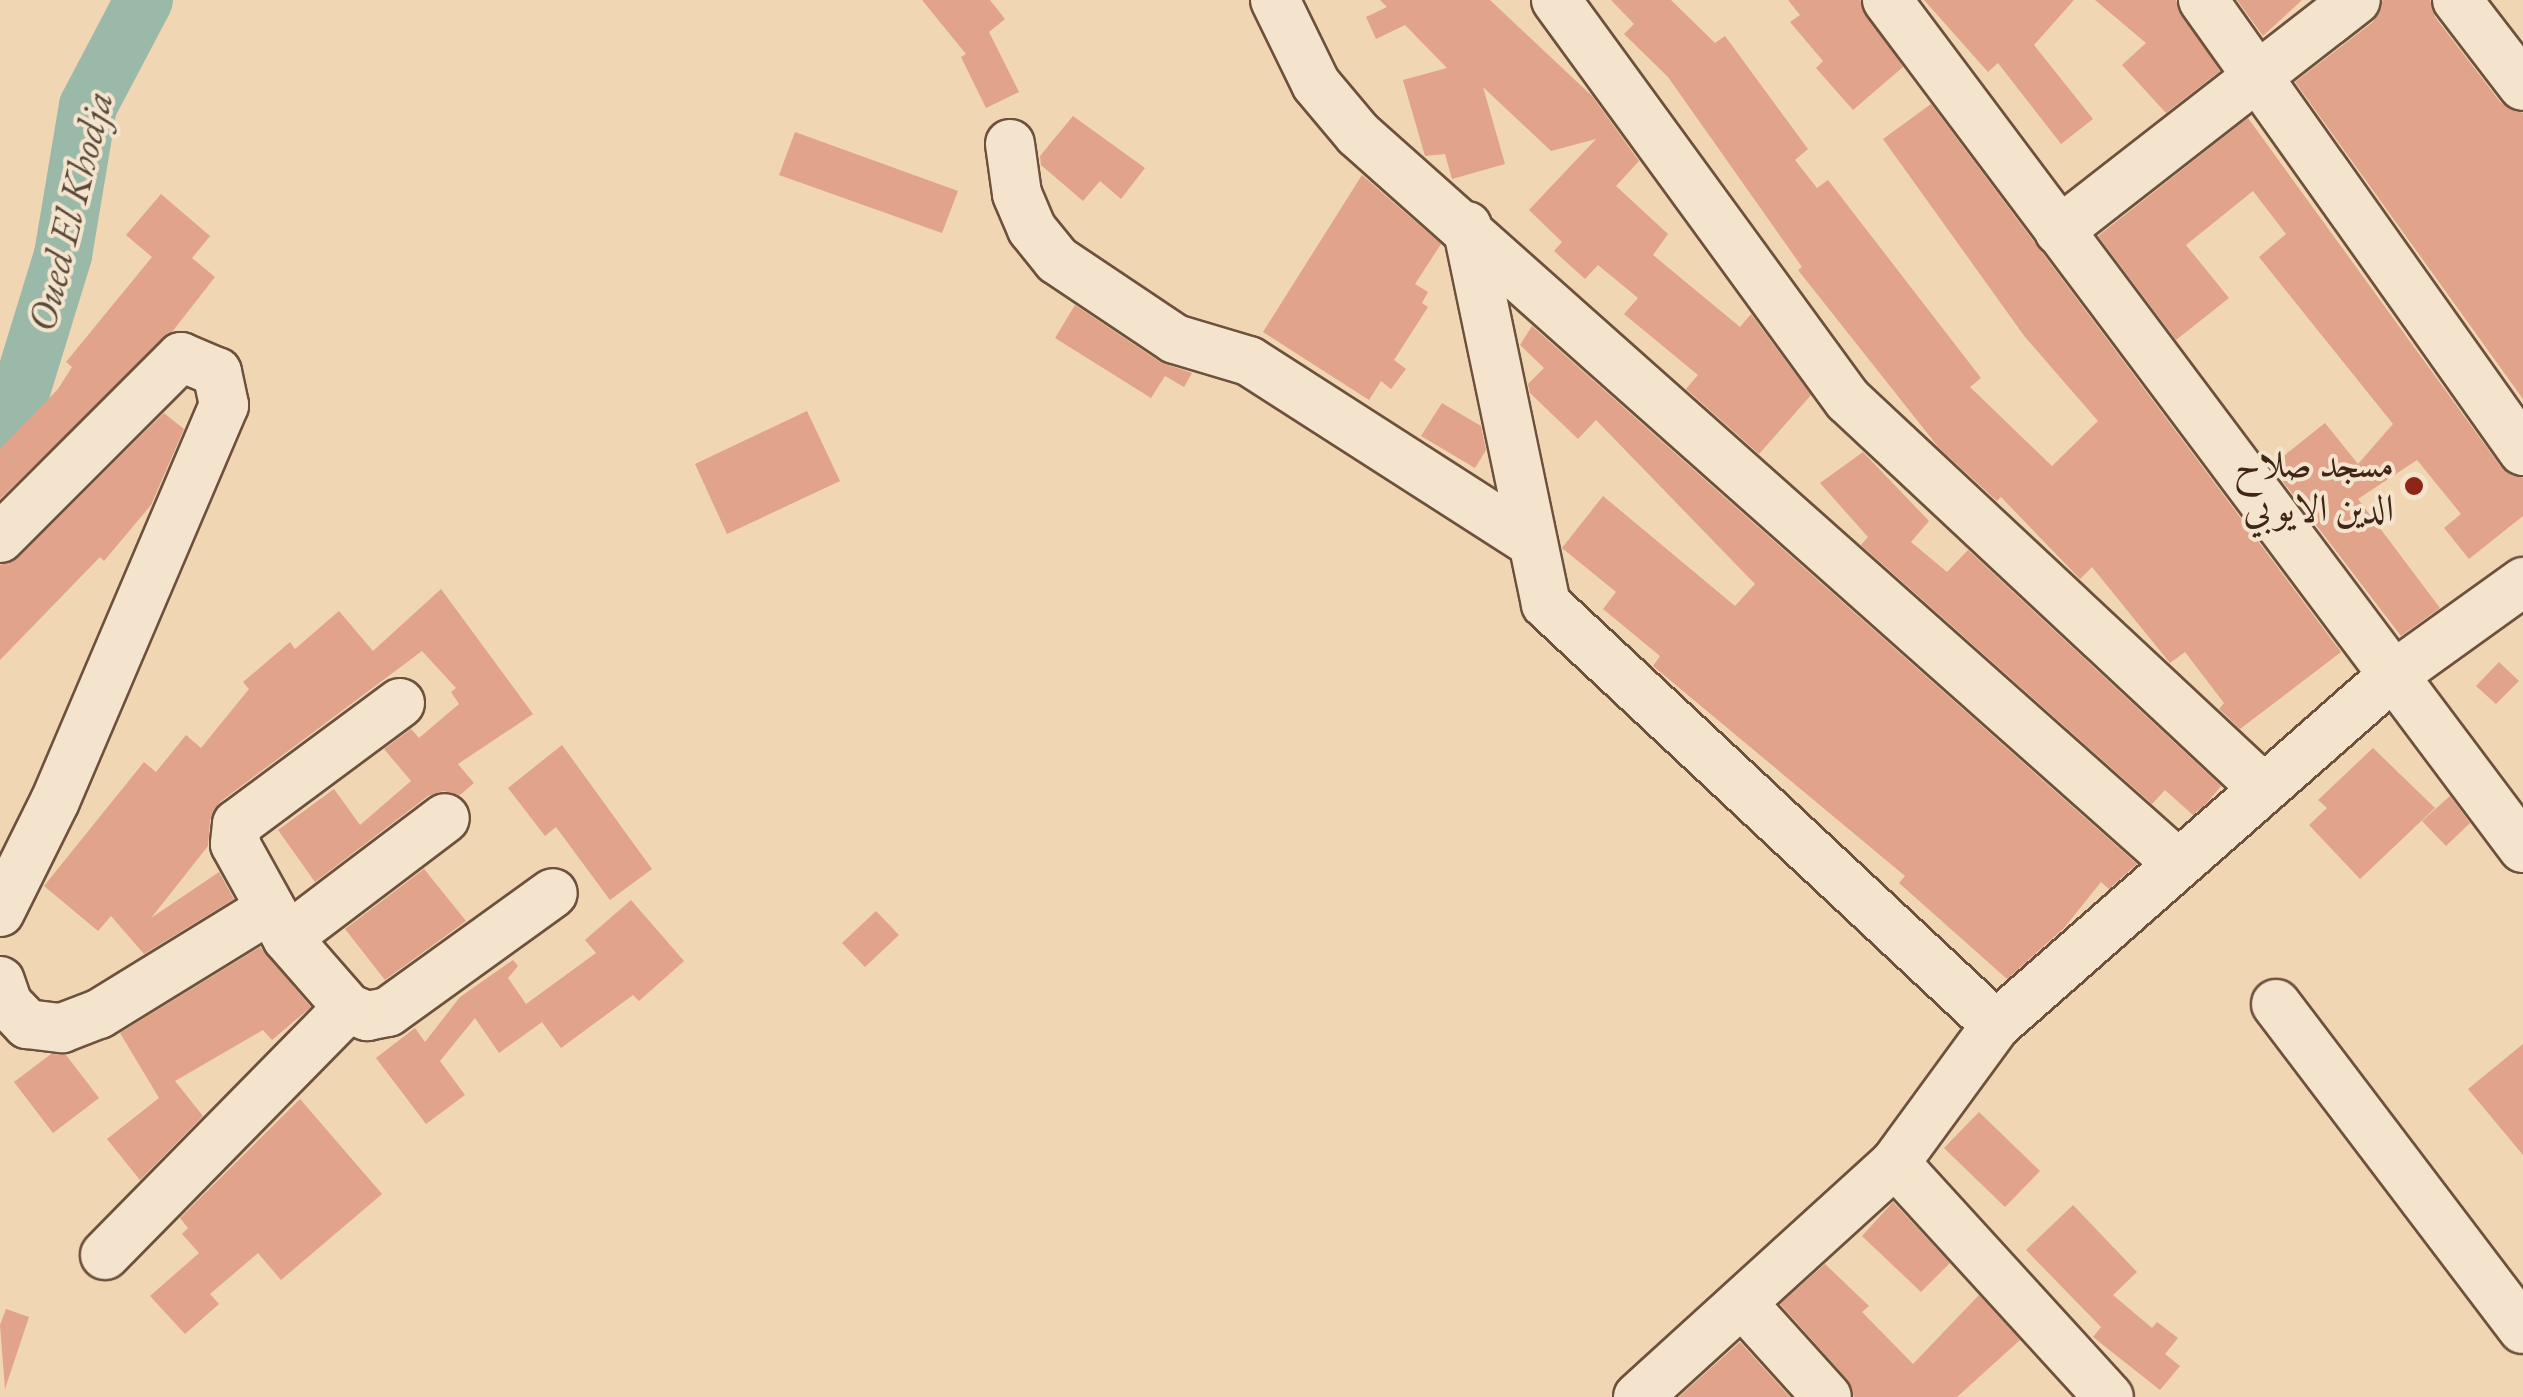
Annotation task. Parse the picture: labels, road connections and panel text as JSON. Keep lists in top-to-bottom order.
{
  "water": ["Oued El Khodja"],
  "places": ["مسجد صلاح الدين الايوبي"]
}
